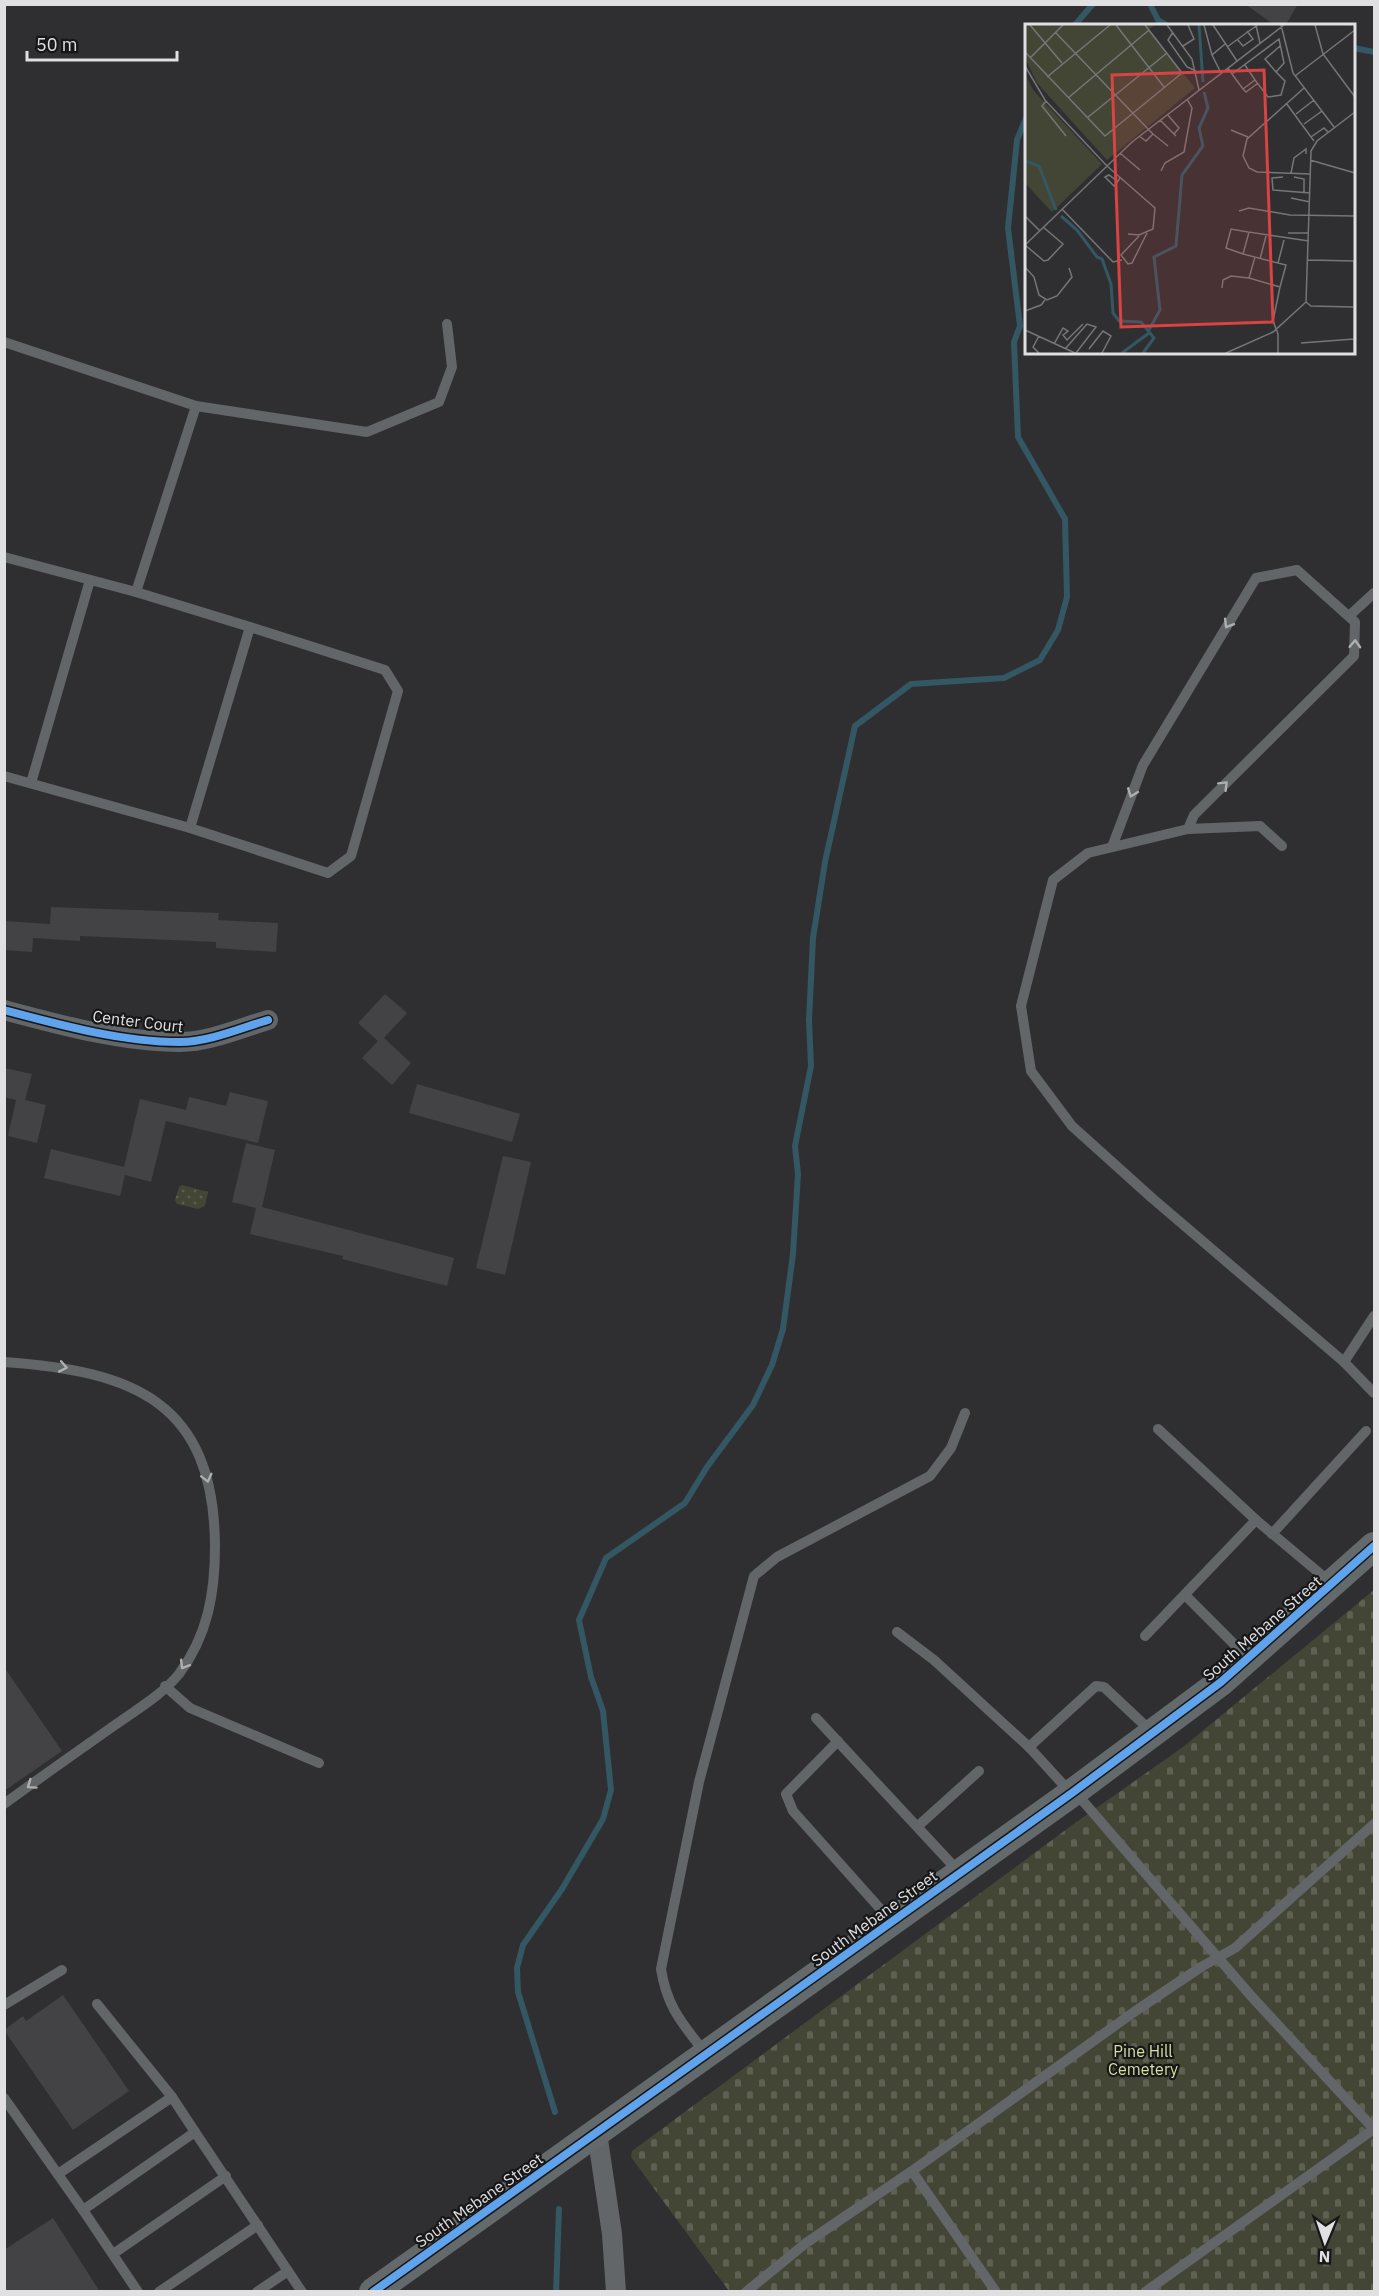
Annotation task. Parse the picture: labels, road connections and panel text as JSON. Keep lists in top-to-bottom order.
{
  "streets": {
    "street": ["Center Court", "South Mebane Street"]
  },
  "parks": ["Pine Hill Cemetery"],
  "scale_bar": "50 m",
  "north": "bottom"
}
